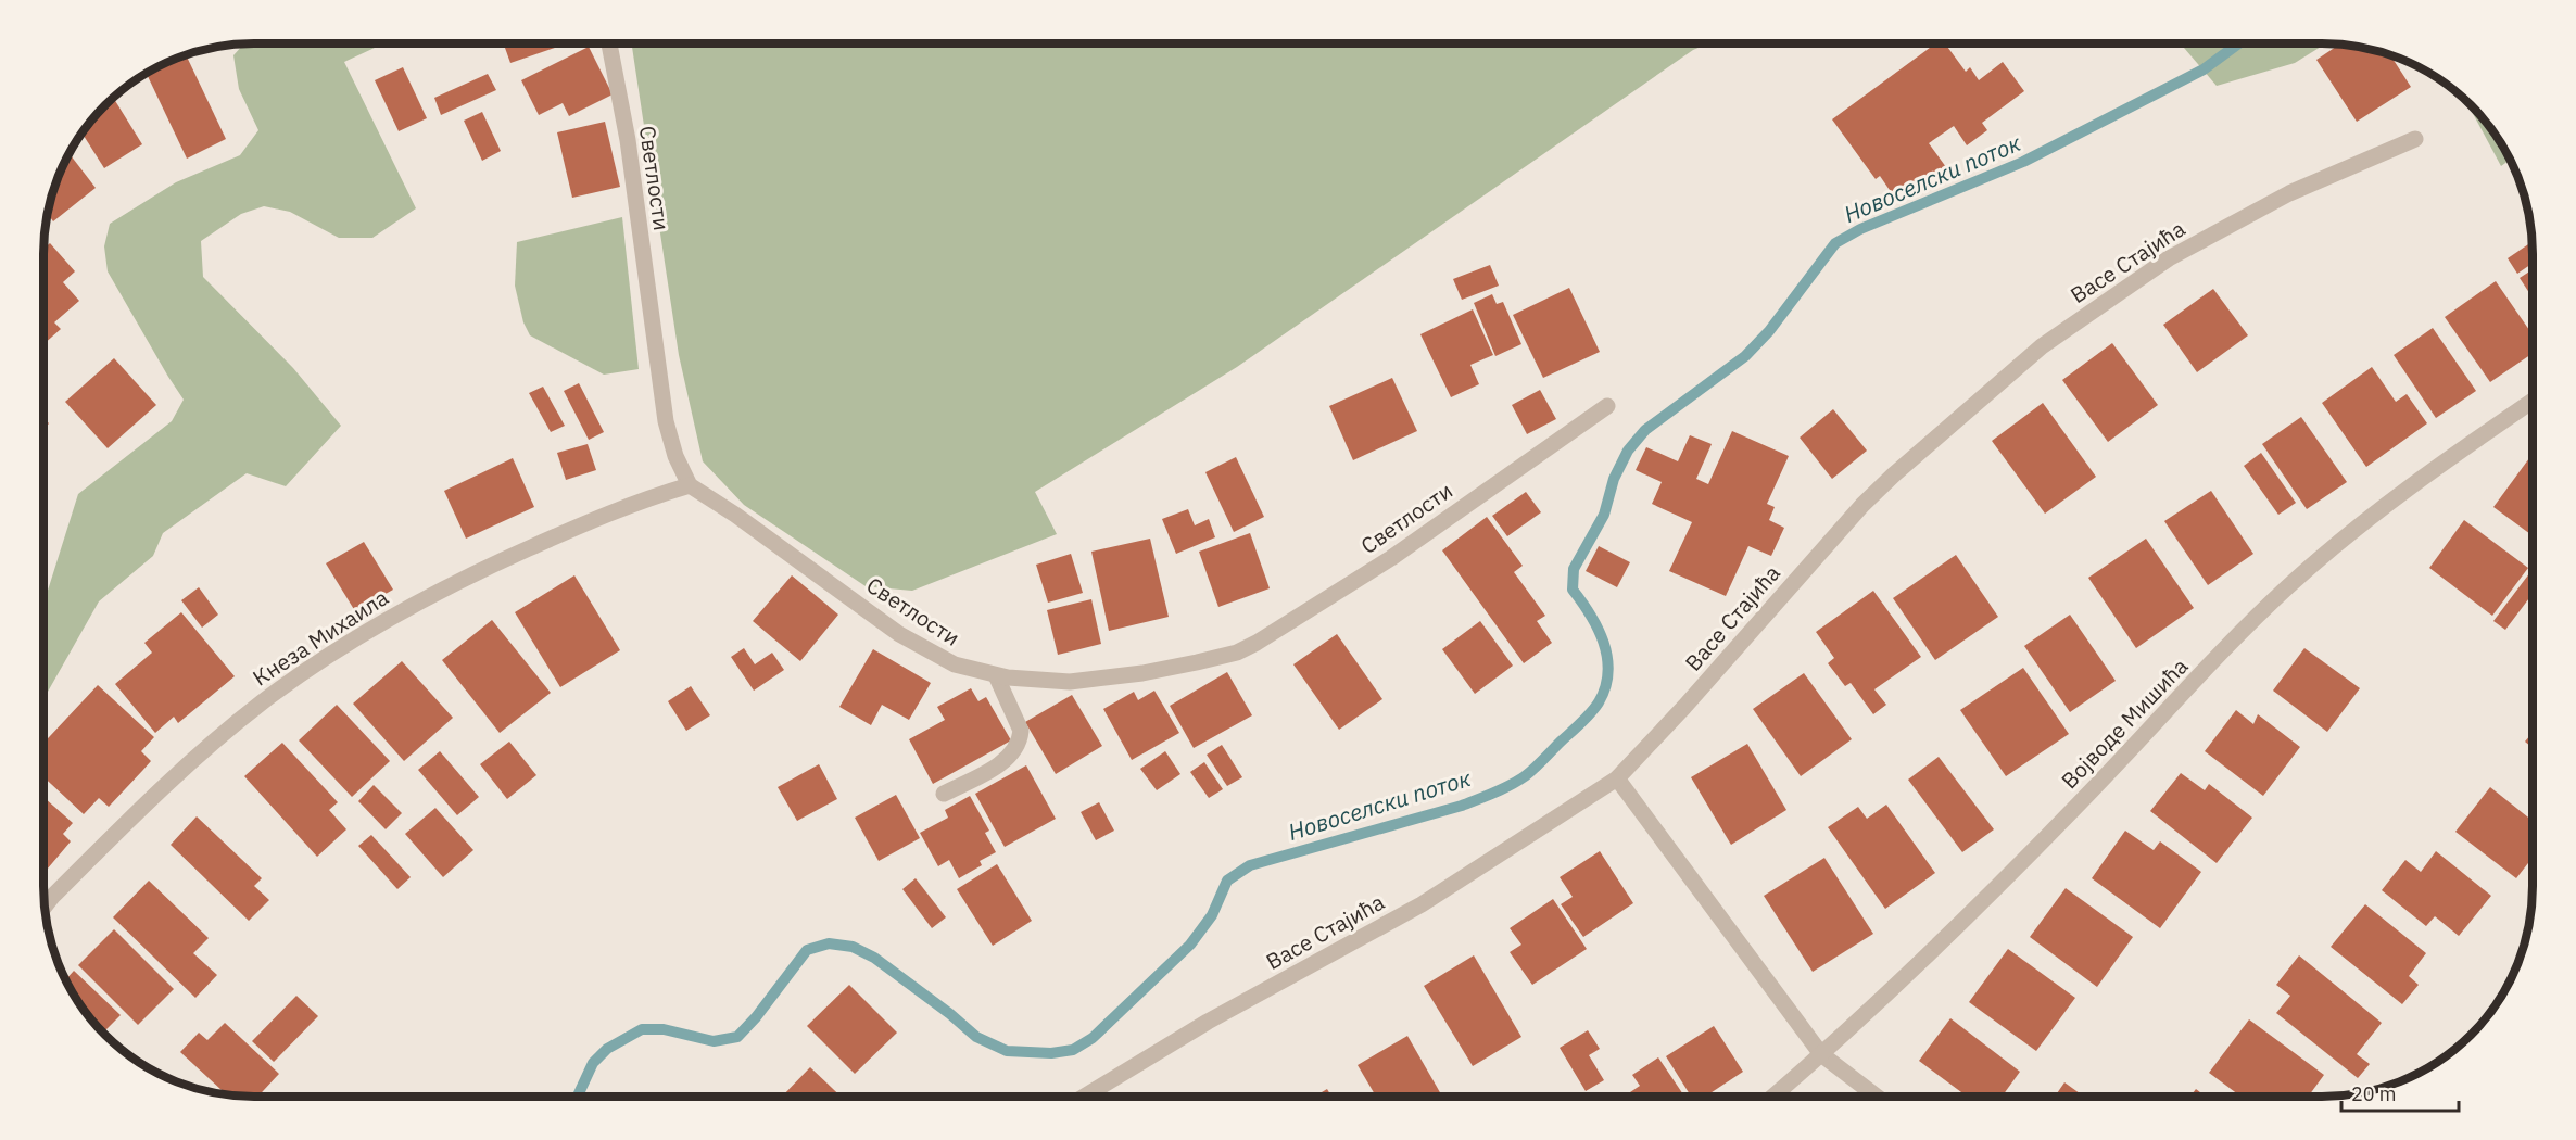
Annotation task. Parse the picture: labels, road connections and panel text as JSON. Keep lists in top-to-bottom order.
{
  "streets": {
    "street": [
      "Светлости",
      "Васе Стајића",
      "Кнеза Михаила",
      "Војводе Мишића"
    ]
  },
  "crossings": [
    ["Светлости", "Кнеза Михаила"]
  ],
  "water": ["Новоселски поток"],
  "scale_bar": "20 m"
}
